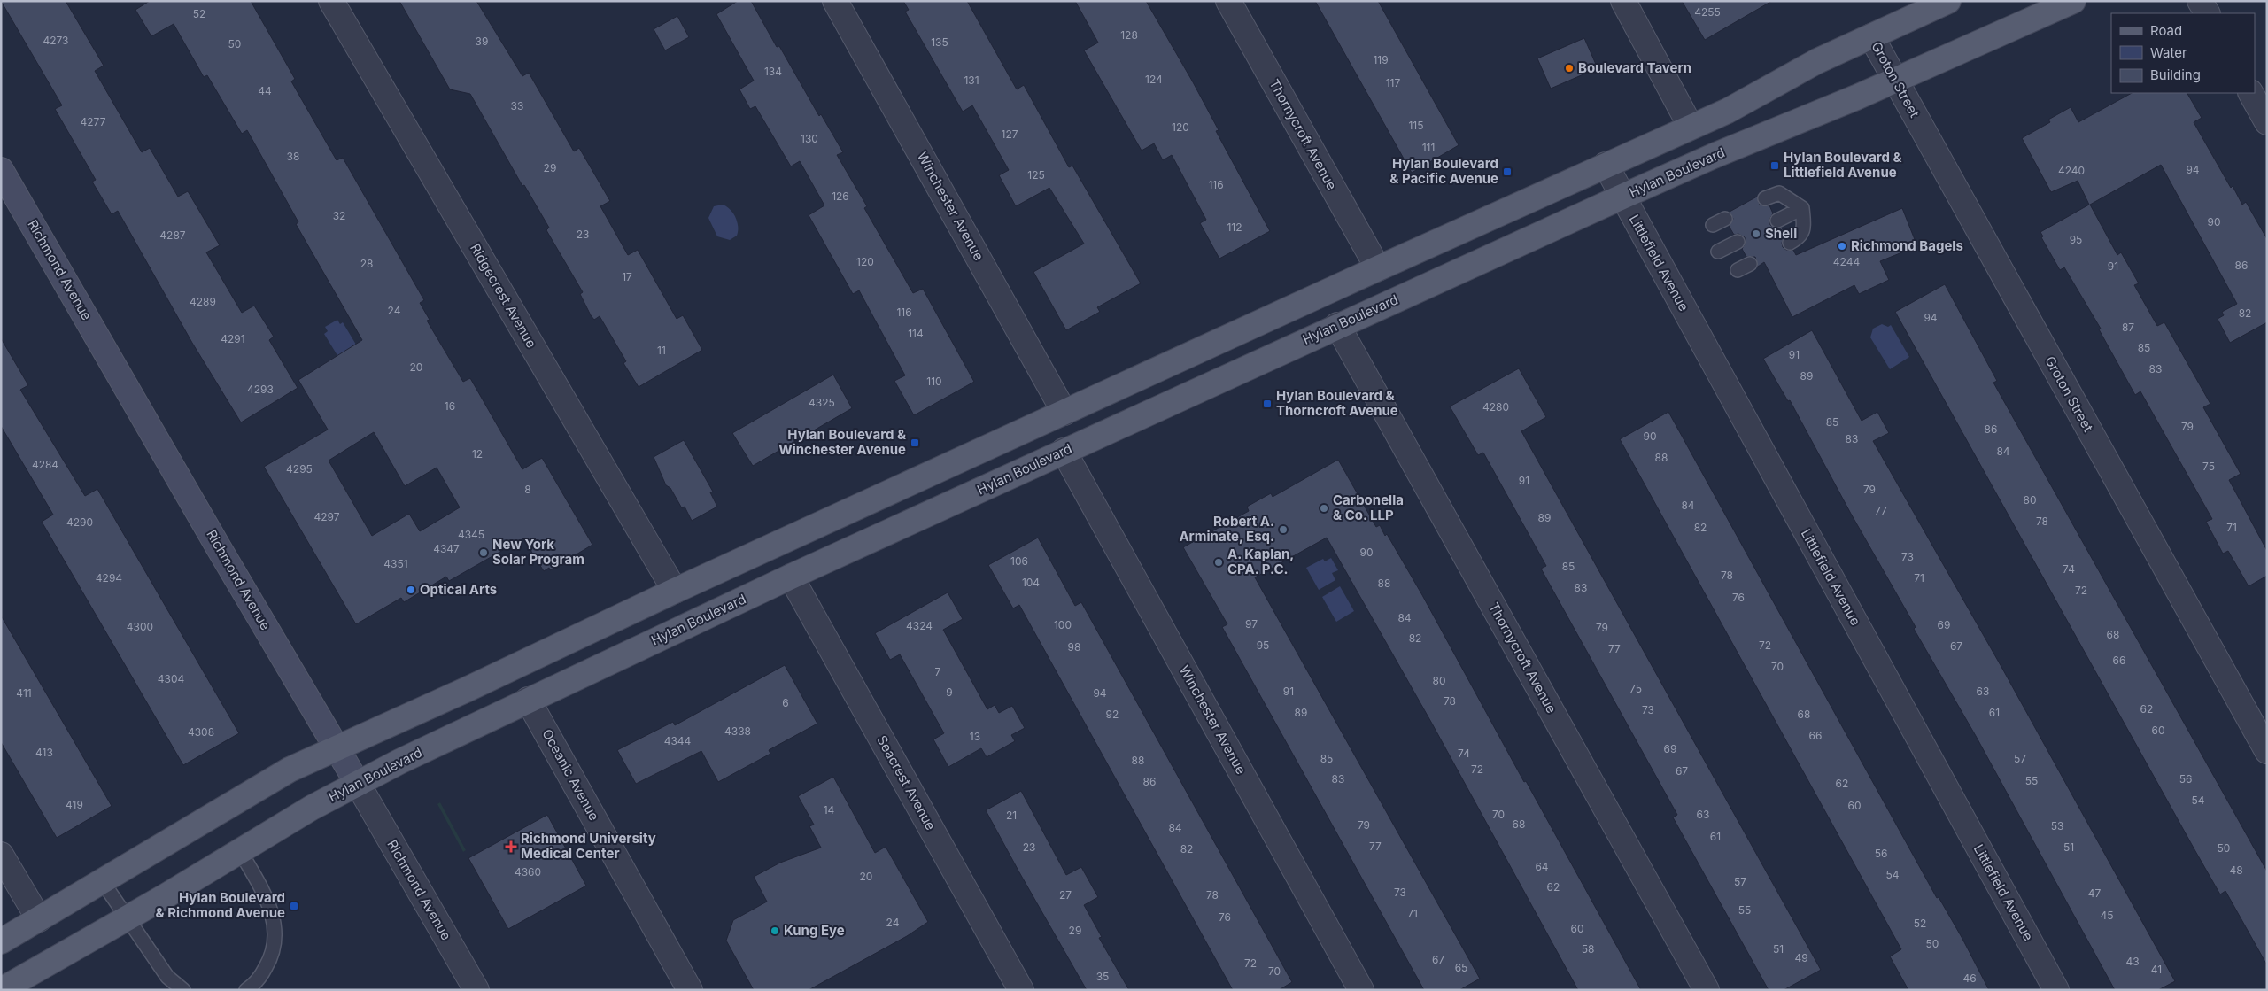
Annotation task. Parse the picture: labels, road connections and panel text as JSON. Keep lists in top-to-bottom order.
{
  "streets": {
    "main road": ["Hylan Boulevard", "Richmond Avenue"],
    "street": [
      "Groton Street",
      "Thornycroft Avenue",
      "Winchester Avenue",
      "Littlefield Avenue",
      "Ridgecrest Avenue",
      "Oceanic Avenue",
      "Seacrest Avenue"
    ]
  },
  "crossings": [
    ["Groton Street", "Hylan Boulevard"],
    ["Thornycroft Avenue", "Hylan Boulevard"],
    ["Hylan Boulevard", "Winchester Avenue"],
    ["Hylan Boulevard", "Littlefield Avenue"],
    ["Hylan Boulevard", "Richmond Avenue"],
    ["Hylan Boulevard", "Oceanic Avenue"],
    ["Hylan Boulevard", "Seacrest Avenue"]
  ],
  "places": {
    "other": [
      "Boulevard Tavern",
      "Shell",
      "Richmond Bagels",
      "Carbonella & Co. LLP",
      "Robert A. Arminate, Esq.",
      "New York Solar Program",
      "A. Kaplan, CPA. P.C.",
      "Optical Arts",
      "Kung Eye"
    ],
    "transit": [
      "Hylan Boulevard & Littlefield Avenue",
      "Hylan Boulevard & Pacific Avenue",
      "Hylan Boulevard & Thorncroft Avenue",
      "Hylan Boulevard & Winchester Avenue",
      "Hylan Boulevard & Richmond Avenue"
    ],
    "health": ["Richmond University Medical Center"]
  },
  "house_numbers": [
    "4255",
    "52",
    "128",
    "4273",
    "39",
    "135",
    "50",
    "119",
    "134",
    "124",
    "131",
    "117",
    "44",
    "33",
    "4277",
    "115",
    "120",
    "127",
    "130",
    "111",
    "38",
    "29",
    "94",
    "4240",
    "125",
    "116",
    "126",
    "32",
    "90",
    "112",
    "23",
    "4287",
    "95",
    "120",
    "4244",
    "28",
    "86",
    "91",
    "17",
    "4289",
    "24",
    "116",
    "82",
    "94",
    "87",
    "114",
    "4291",
    "85",
    "11",
    "91",
    "20",
    "83",
    "89",
    "110",
    "4293",
    "4325",
    "16",
    "4280",
    "85",
    "79",
    "86",
    "90",
    "83",
    "84",
    "12",
    "88",
    "4284",
    "75",
    "4295",
    "91",
    "8",
    "79",
    "80",
    "84",
    "77",
    "4297",
    "89",
    "78",
    "4290",
    "82",
    "71",
    "4345",
    "4347",
    "90",
    "73",
    "106",
    "4351",
    "85",
    "74",
    "78",
    "4294",
    "71",
    "104",
    "88",
    "83",
    "72",
    "76",
    "84",
    "97",
    "100",
    "69",
    "4324",
    "4300",
    "79",
    "68",
    "82",
    "95",
    "72",
    "67",
    "98",
    "77",
    "66",
    "70",
    "7",
    "4304",
    "80",
    "75",
    "91",
    "63",
    "9",
    "411",
    "94",
    "78",
    "6",
    "62",
    "73",
    "89",
    "61",
    "92",
    "68",
    "60",
    "4338",
    "4308",
    "66",
    "13",
    "4344",
    "69",
    "413",
    "74",
    "85",
    "57",
    "88",
    "72",
    "67",
    "83",
    "56",
    "55",
    "86",
    "62",
    "54",
    "419",
    "60",
    "14",
    "70",
    "63",
    "21",
    "68",
    "79",
    "53",
    "84",
    "61",
    "77",
    "23",
    "51",
    "50",
    "82",
    "56",
    "64",
    "48",
    "4360",
    "54",
    "20",
    "57",
    "62",
    "73",
    "47",
    "27",
    "78",
    "55",
    "71",
    "45",
    "76",
    "24",
    "52",
    "60",
    "29",
    "50",
    "58",
    "51",
    "49",
    "67",
    "43",
    "72",
    "65",
    "41",
    "70",
    "35",
    "46"
  ],
  "legend": ["Road", "Water", "Building"]
}
